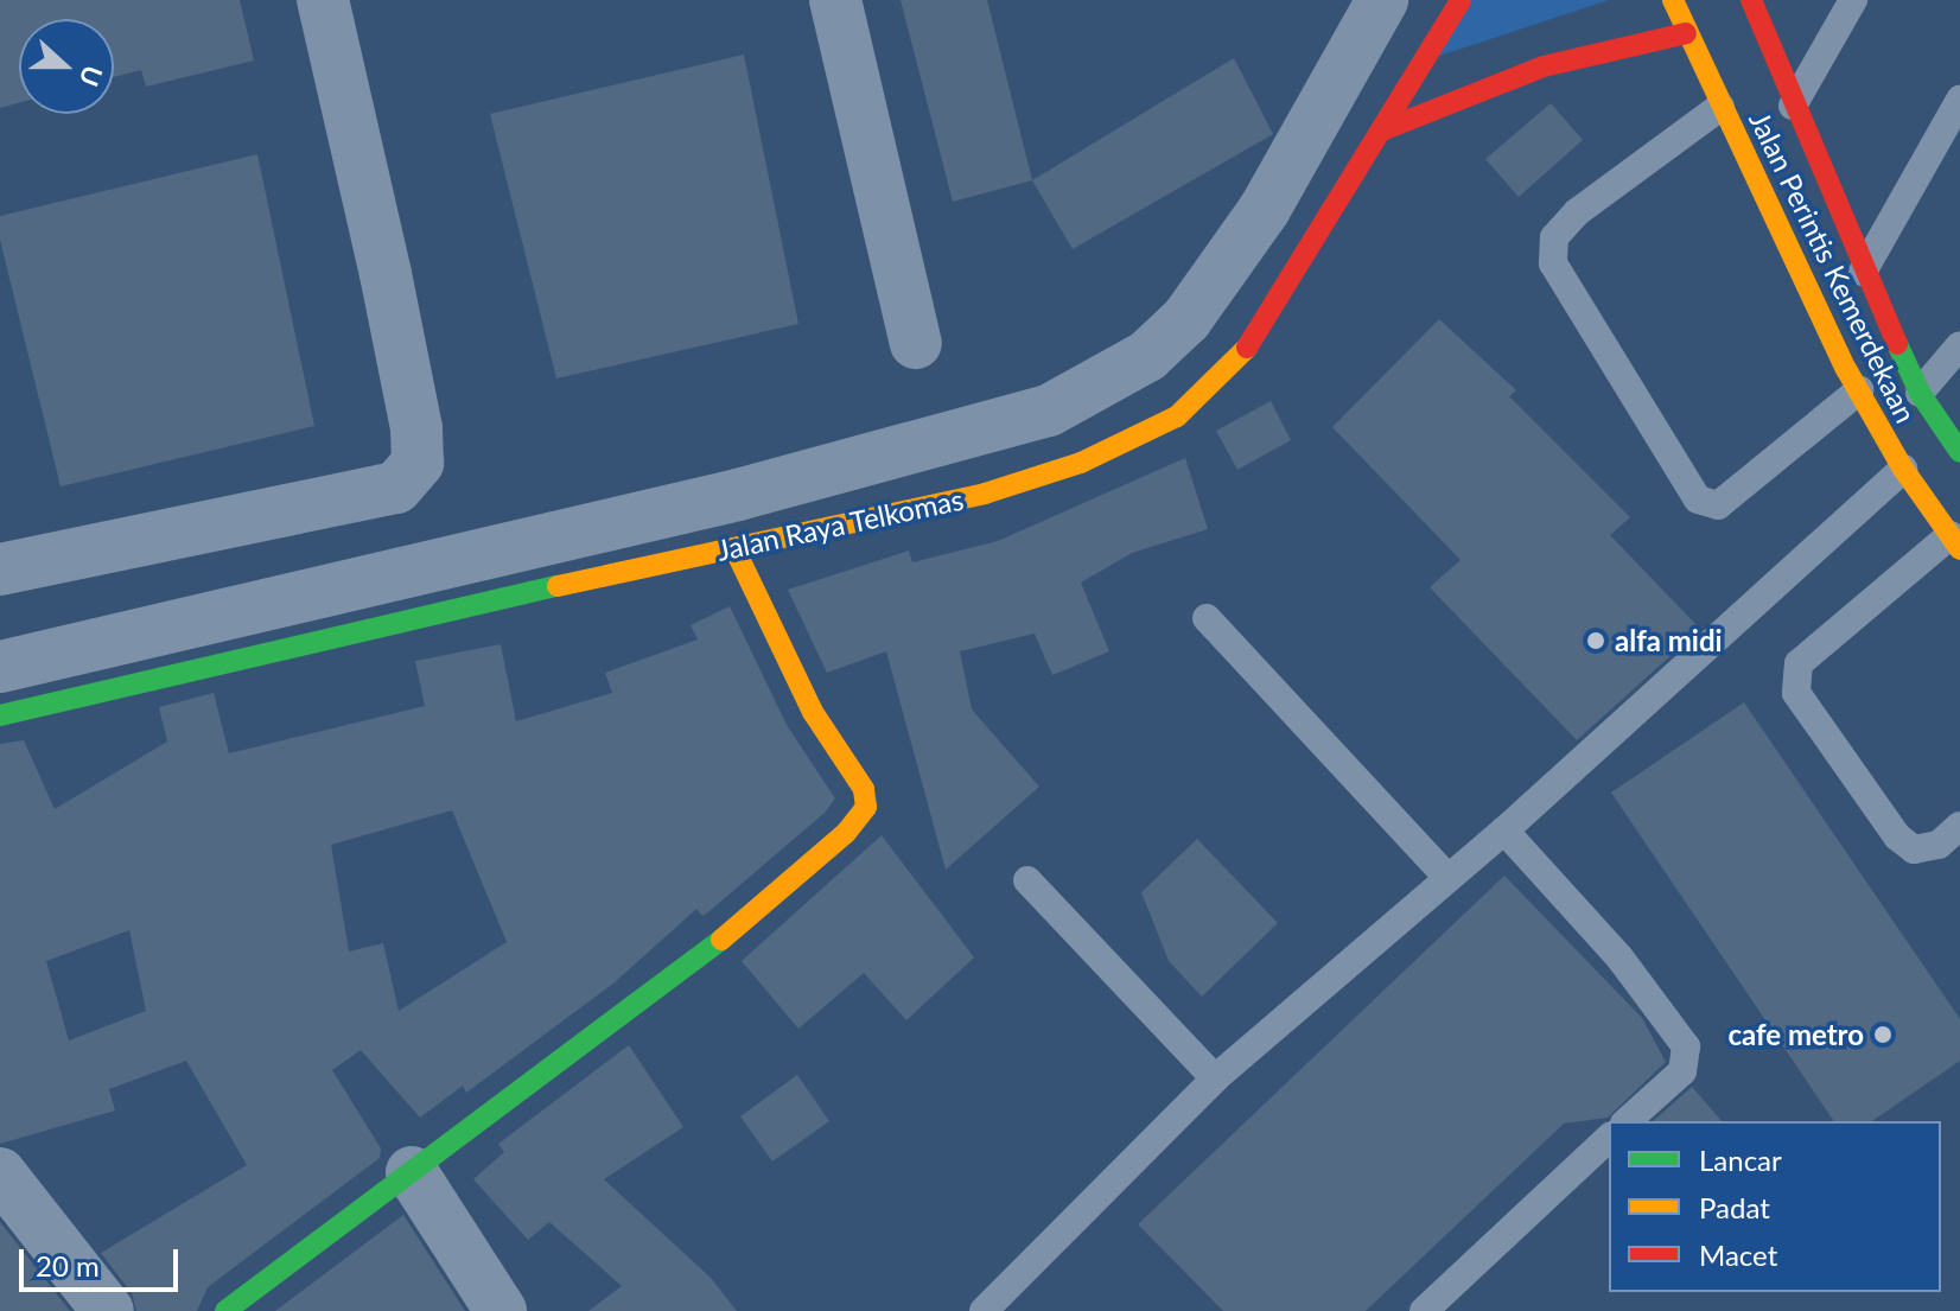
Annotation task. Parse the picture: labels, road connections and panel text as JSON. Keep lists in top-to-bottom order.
{
  "streets": {
    "main road": ["Jalan Perintis Kemerdekaan", "Jalan Raya Telkomas"]
  },
  "places": ["alfa midi", "cafe metro"],
  "legend": ["Lancar", "Padat", "Macet"],
  "scale_bar": "20 m",
  "north": "right"
}
